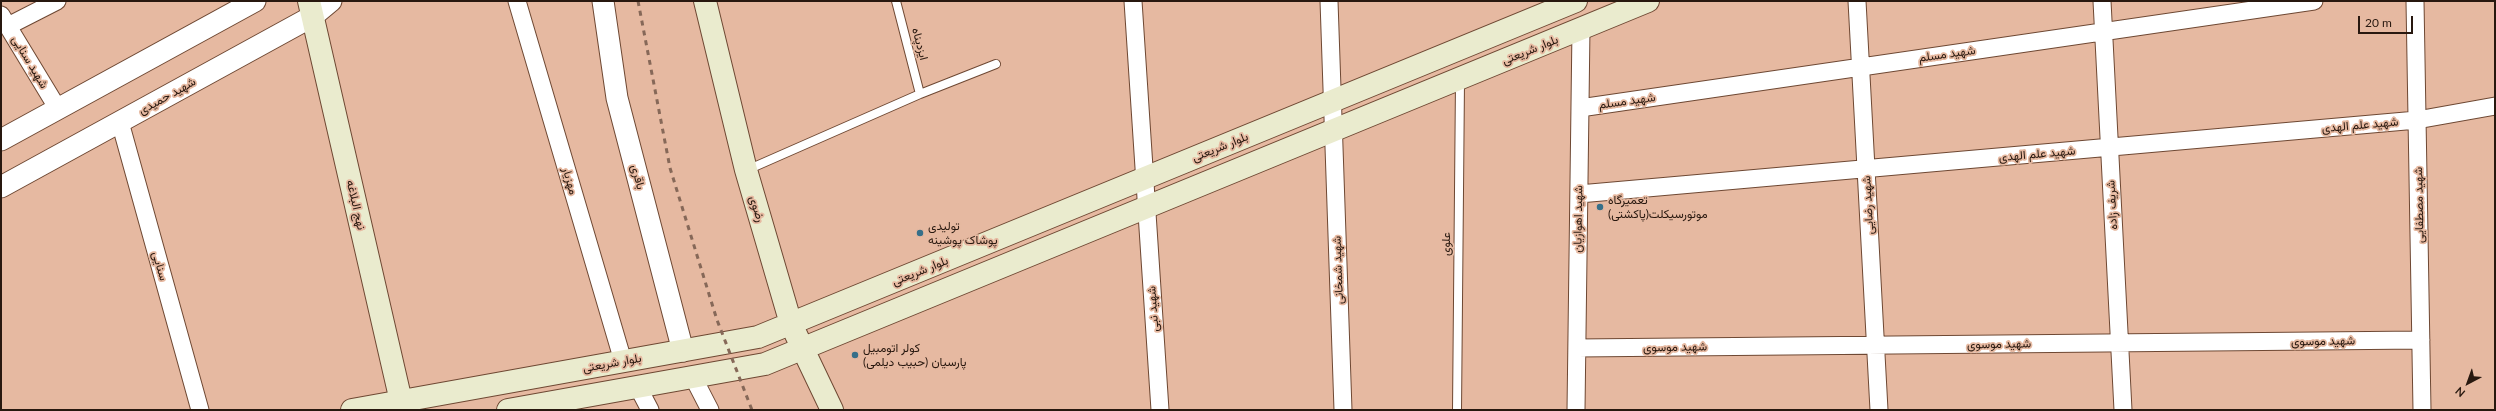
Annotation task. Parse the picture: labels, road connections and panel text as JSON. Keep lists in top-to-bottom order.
{
  "streets": {
    "main road": ["بلوار شریعتی", "نهج البلاغه", "رضوی"],
    "street": [
      "شهید مسلم",
      "شهید سنایی",
      "شهید حمیدی",
      "شهید علم الهدی",
      "باقری",
      "مهزیار",
      "شهید رضایی",
      "شریف زاده",
      "شهید مصطفایی",
      "شهید اهوازیان",
      "سنایی",
      "شهید شمخانی",
      "شهید نبی",
      "شهید موسوی"
    ],
    "lane": ["ایزدپناه", "علوی"]
  },
  "crossings": [
    ["بلوار شریعتی", "باقری"],
    ["بلوار شریعتی", "مهزیار"],
    ["بلوار شریعتی", "نهج البلاغه"],
    ["بلوار شریعتی", "رضوی"],
    ["بلوار شریعتی", "شهید اهوازیان"],
    ["بلوار شریعتی", "علوی"],
    ["بلوار شریعتی", "شهید شمخانی"],
    ["بلوار شریعتی", "شهید نبی"],
    ["شهید مسلم", "شهید رضایی"],
    ["شهید مسلم", "شریف زاده"],
    ["شهید مسلم", "شهید اهوازیان"],
    ["شهید حمیدی", "نهج البلاغه"],
    ["شهید حمیدی", "سنایی"],
    ["شهید علم الهدی", "شهید رضایی"],
    ["شهید علم الهدی", "شریف زاده"],
    ["شهید علم الهدی", "شهید مصطفایی"],
    ["شهید علم الهدی", "شهید اهوازیان"],
    ["شهید رضایی", "شهید موسوی"],
    ["شریف زاده", "شهید موسوی"],
    ["شهید مصطفایی", "شهید موسوی"],
    ["شهید اهوازیان", "شهید موسوی"]
  ],
  "places": ["تعمیرگاه موتورسیکلت(پاکشتی)", "تولیدی پوشاک پوشینه", "کولر اتومبیل پارسیان (حبیب دیلمی)"],
  "scale_bar": "20 m",
  "north": "bottom left"
}
